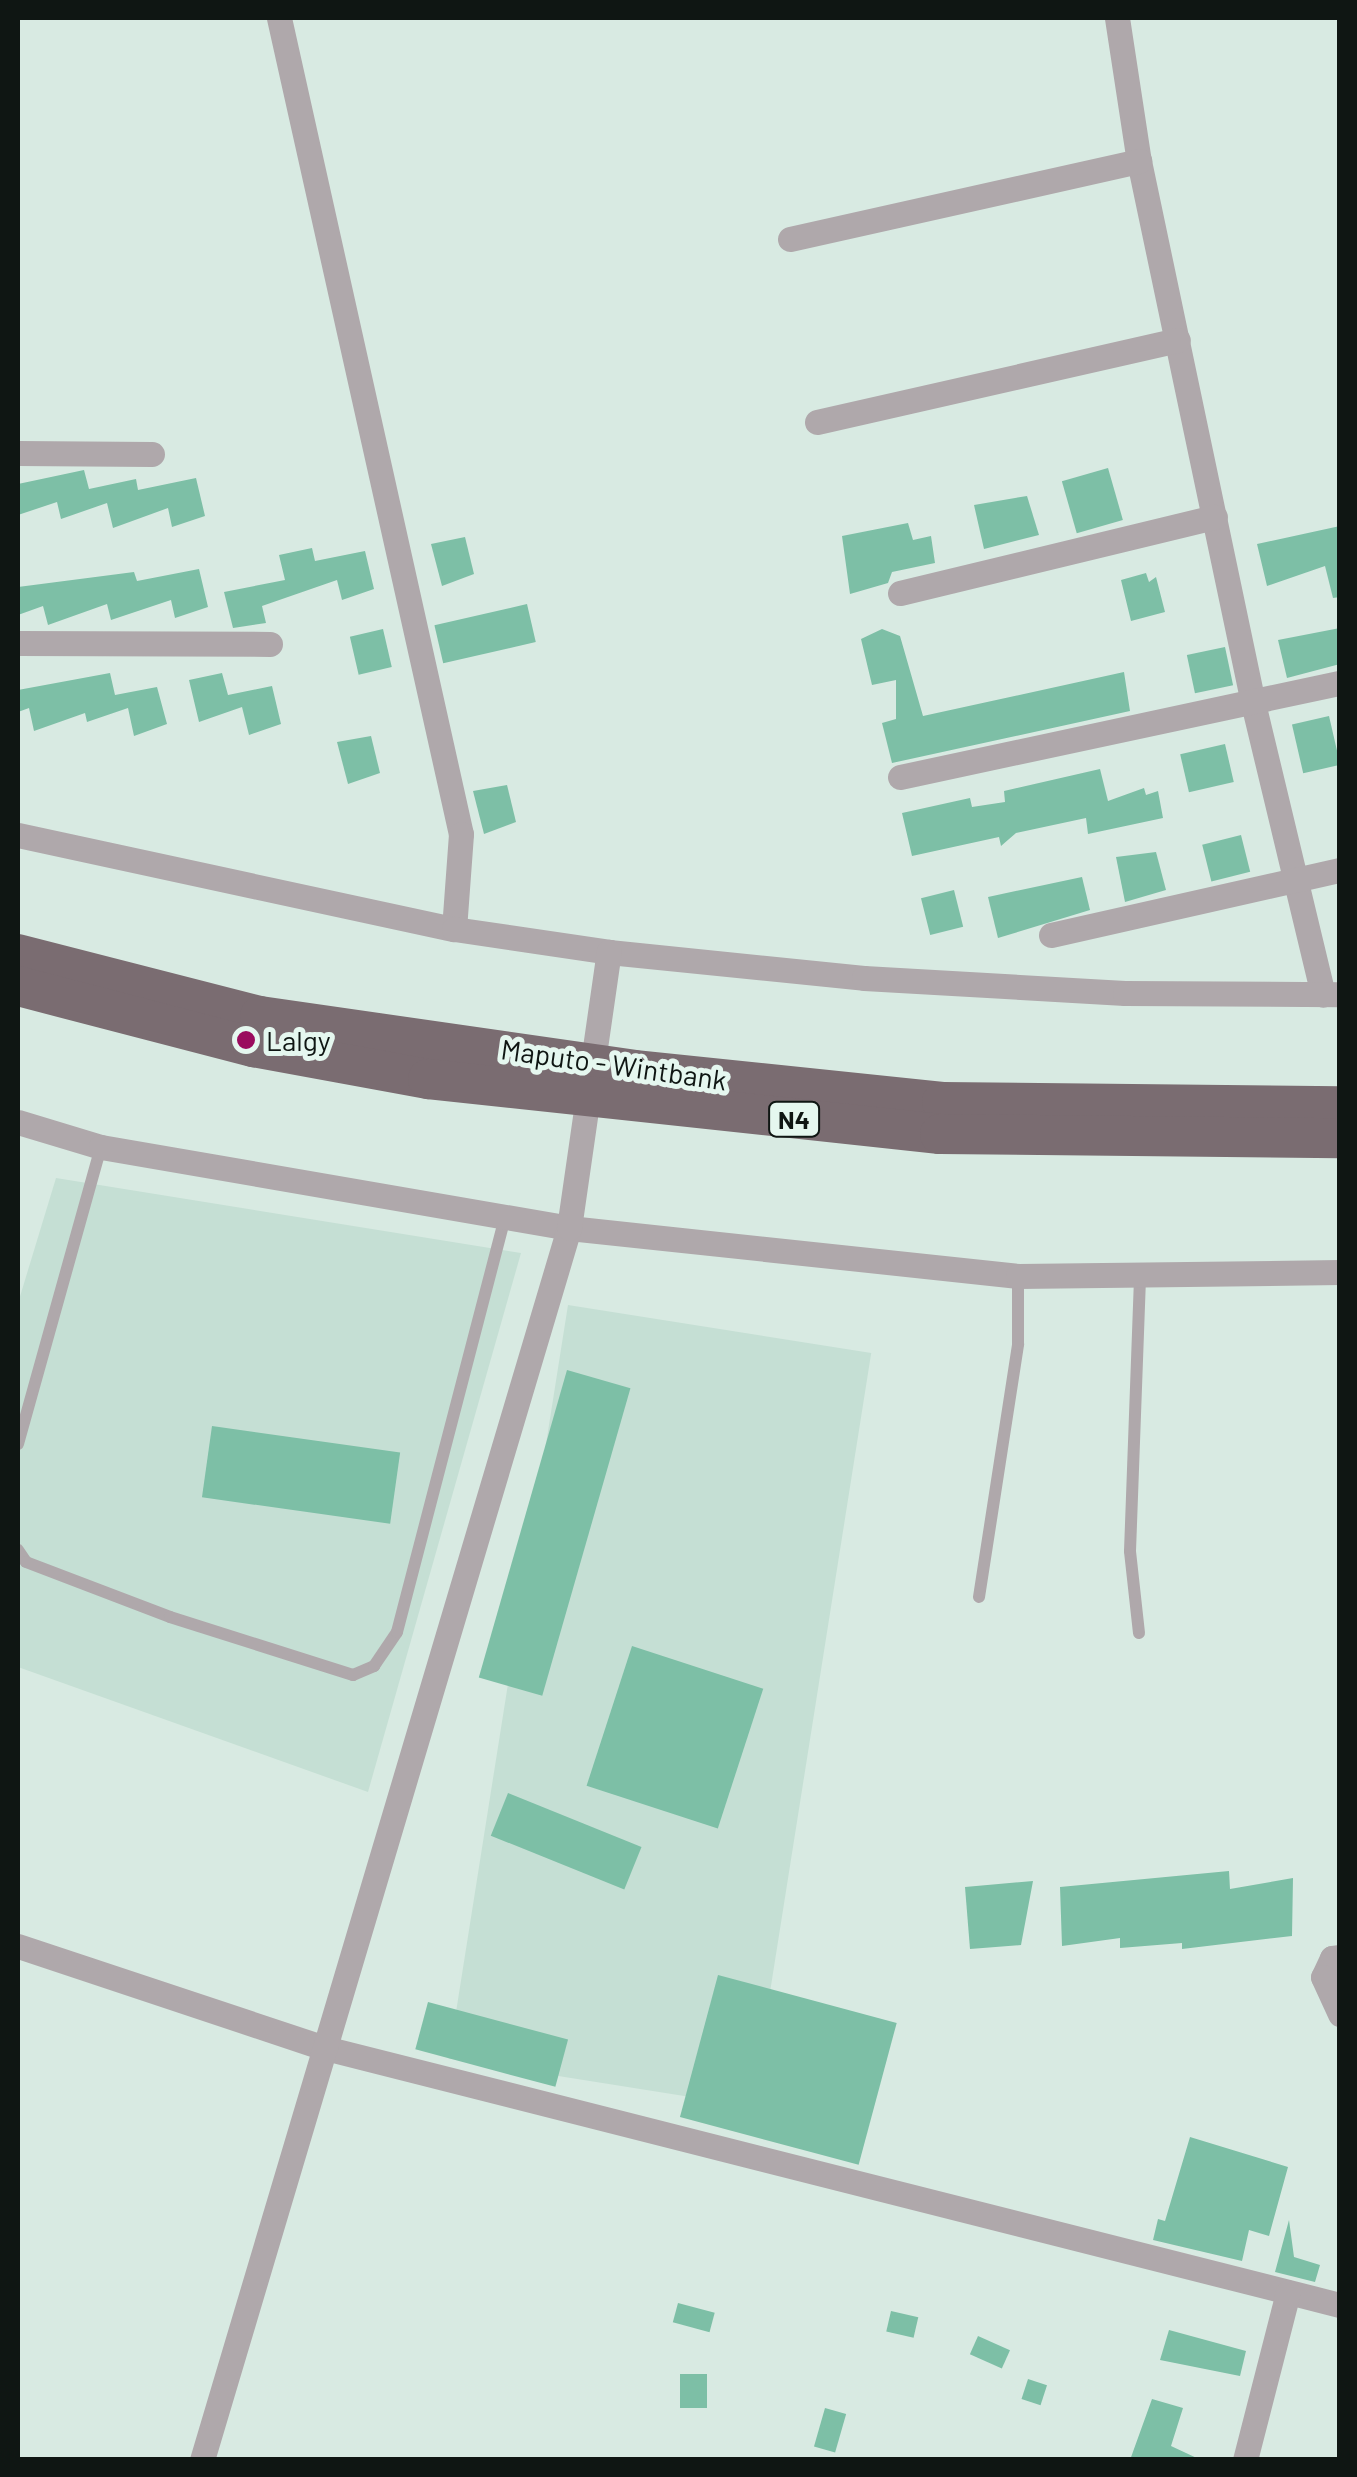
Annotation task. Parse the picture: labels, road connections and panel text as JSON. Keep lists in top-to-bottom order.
{
  "streets": {
    "highway": ["Maputo - Wintbank", "N4"]
  },
  "places": ["Lalgy"]
}
